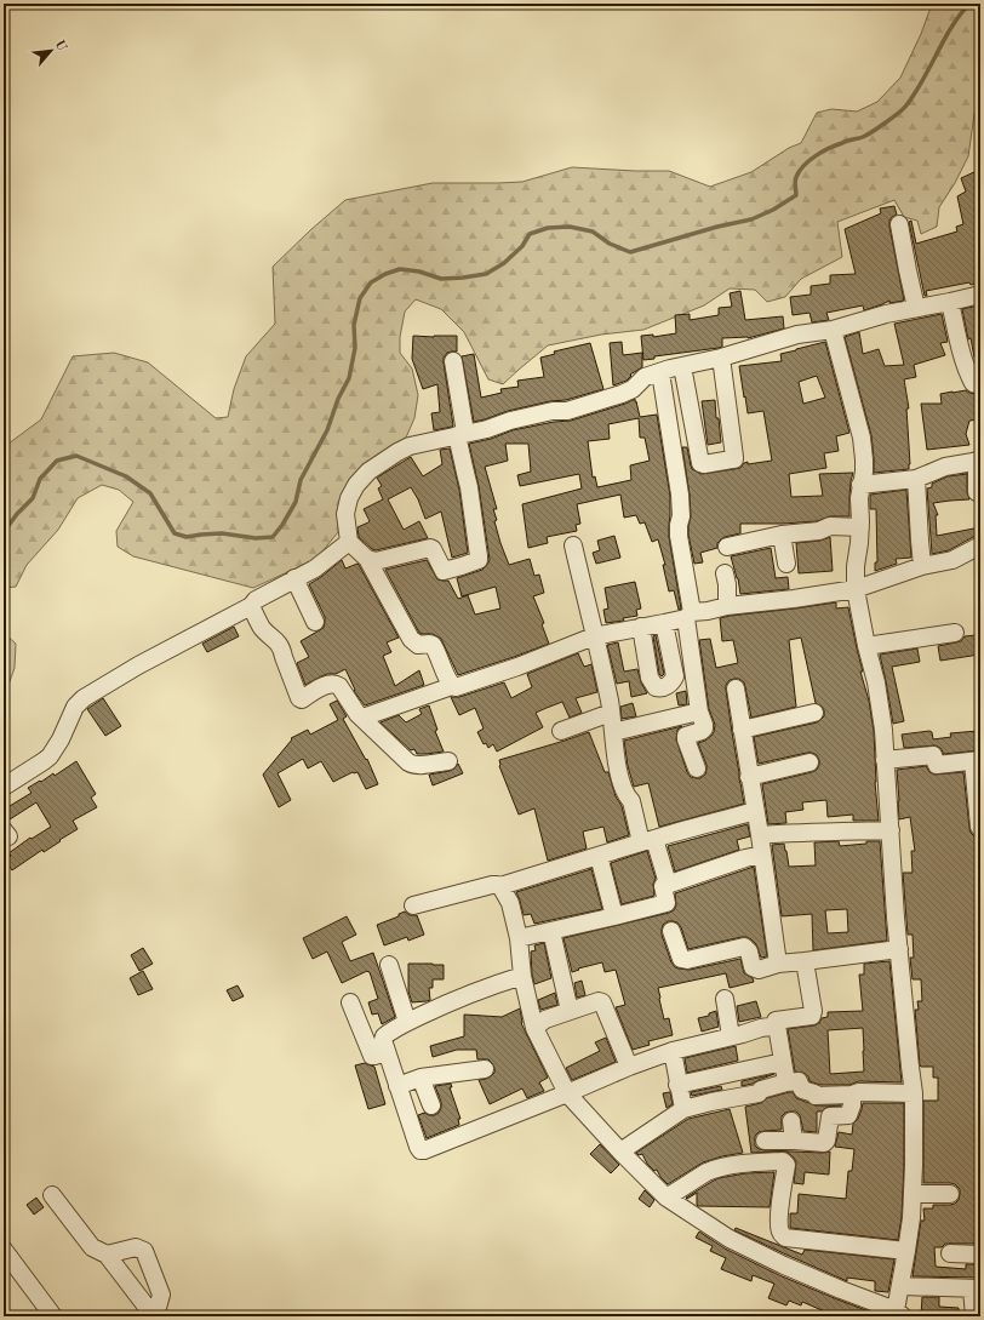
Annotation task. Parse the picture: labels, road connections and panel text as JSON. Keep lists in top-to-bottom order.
{
  "north": "top right"
}
